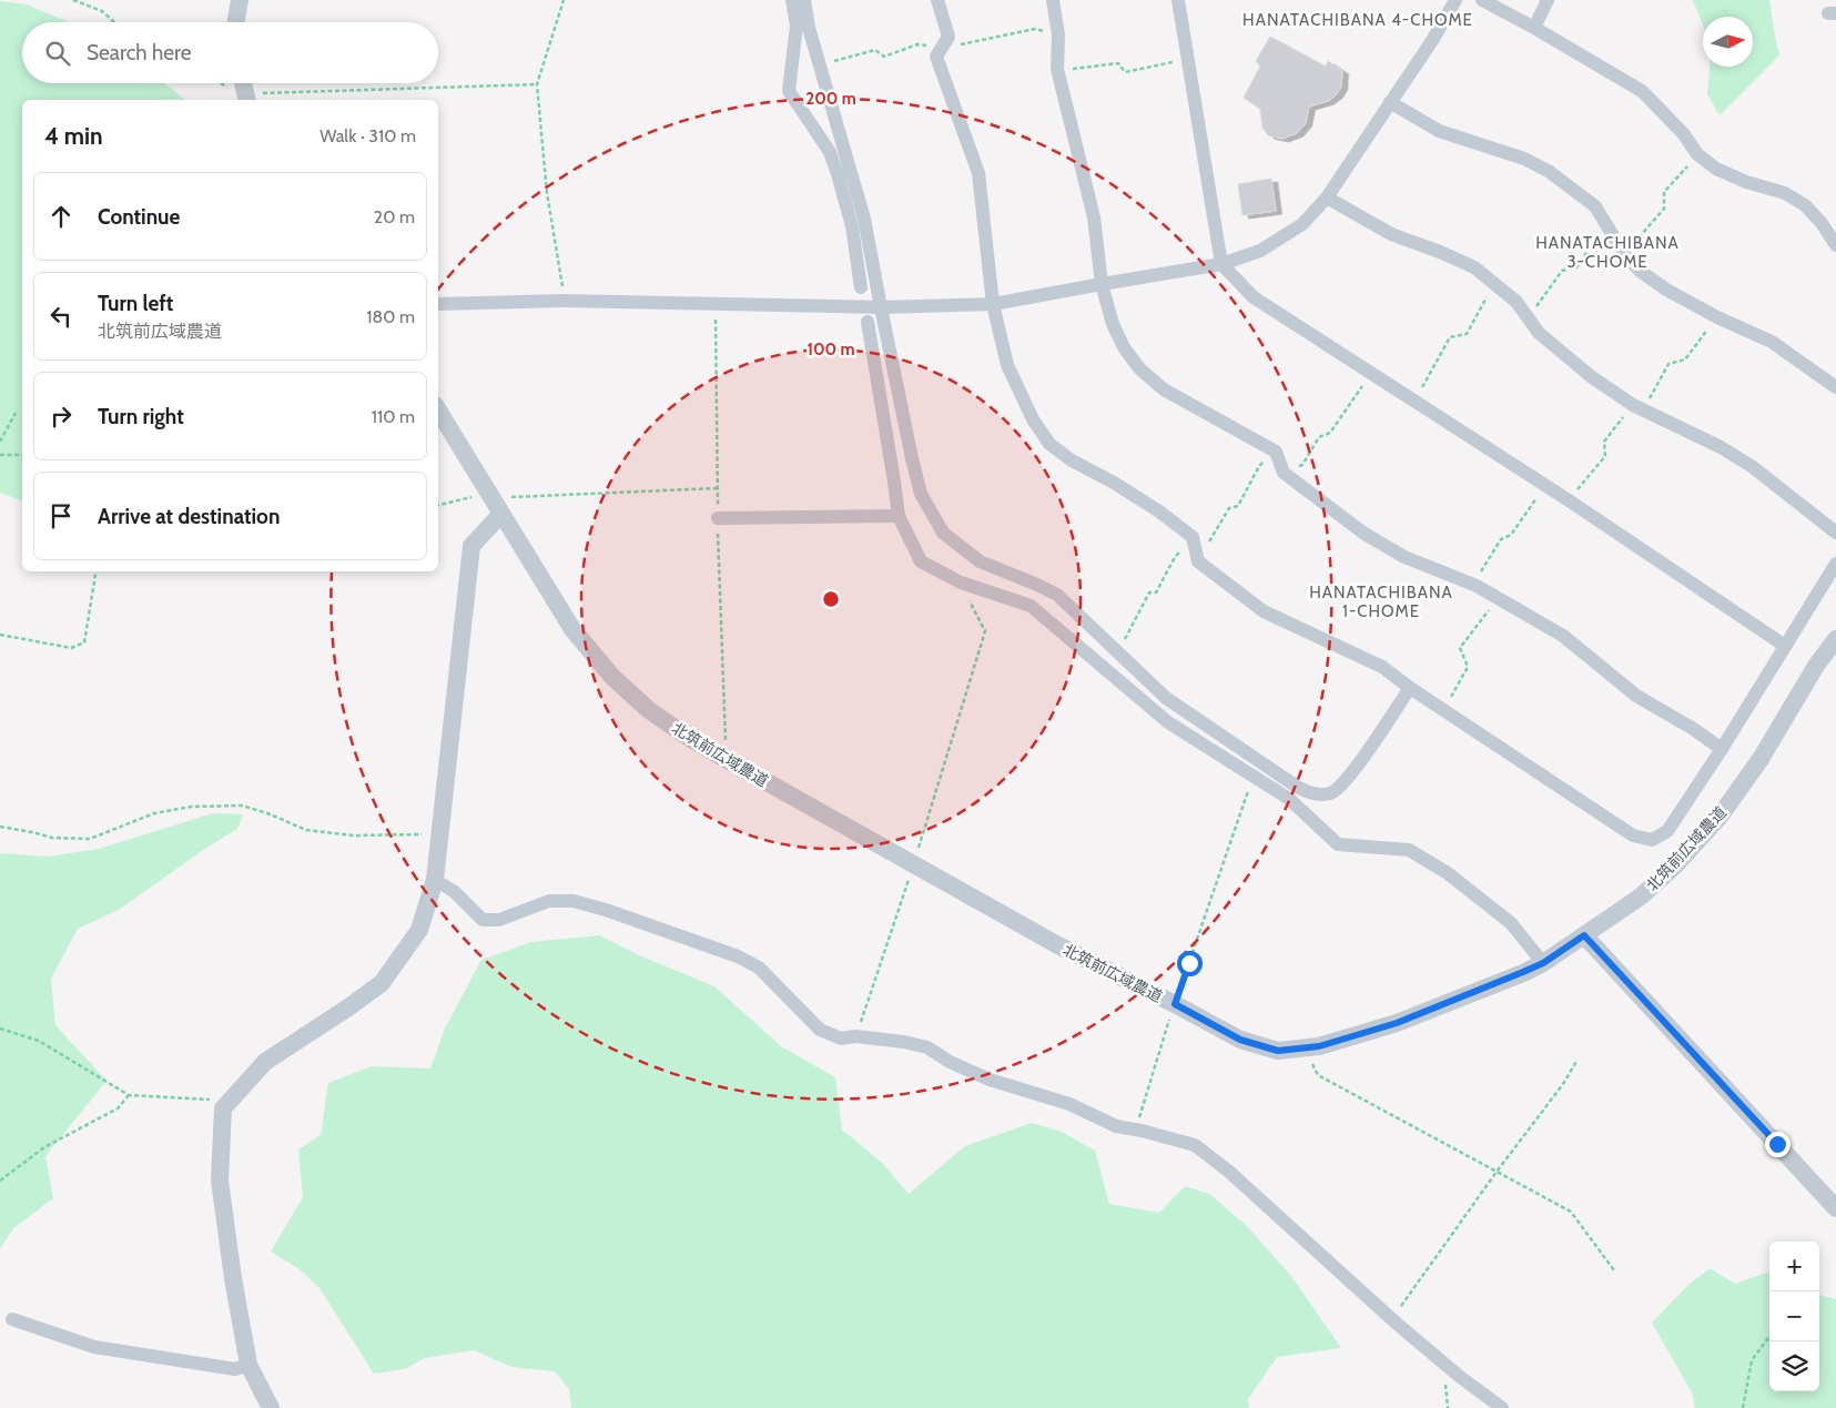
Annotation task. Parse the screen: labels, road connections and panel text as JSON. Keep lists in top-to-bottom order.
{
  "streets": {
    "street": ["北筑前広域農道"]
  },
  "districts": ["HANATACHIBANA 4-CHOME", "HANATACHIBANA 3-CHOME", "HANATACHIBANA 1-CHOME"],
  "north": "right",
  "page": {
    "search": "Search here",
    "heading": ["4 min", "Walk · 310 m"],
    "list": [
      ["Continue", "20 m"],
      ["Turn left", "北筑前広域農道", "180 m"],
      ["Turn right", "110 m"],
      "Arrive at destination"
    ],
    "map_buttons": ["+", "−"]
  },
  "rings": ["200 m", "100 m"]
}
